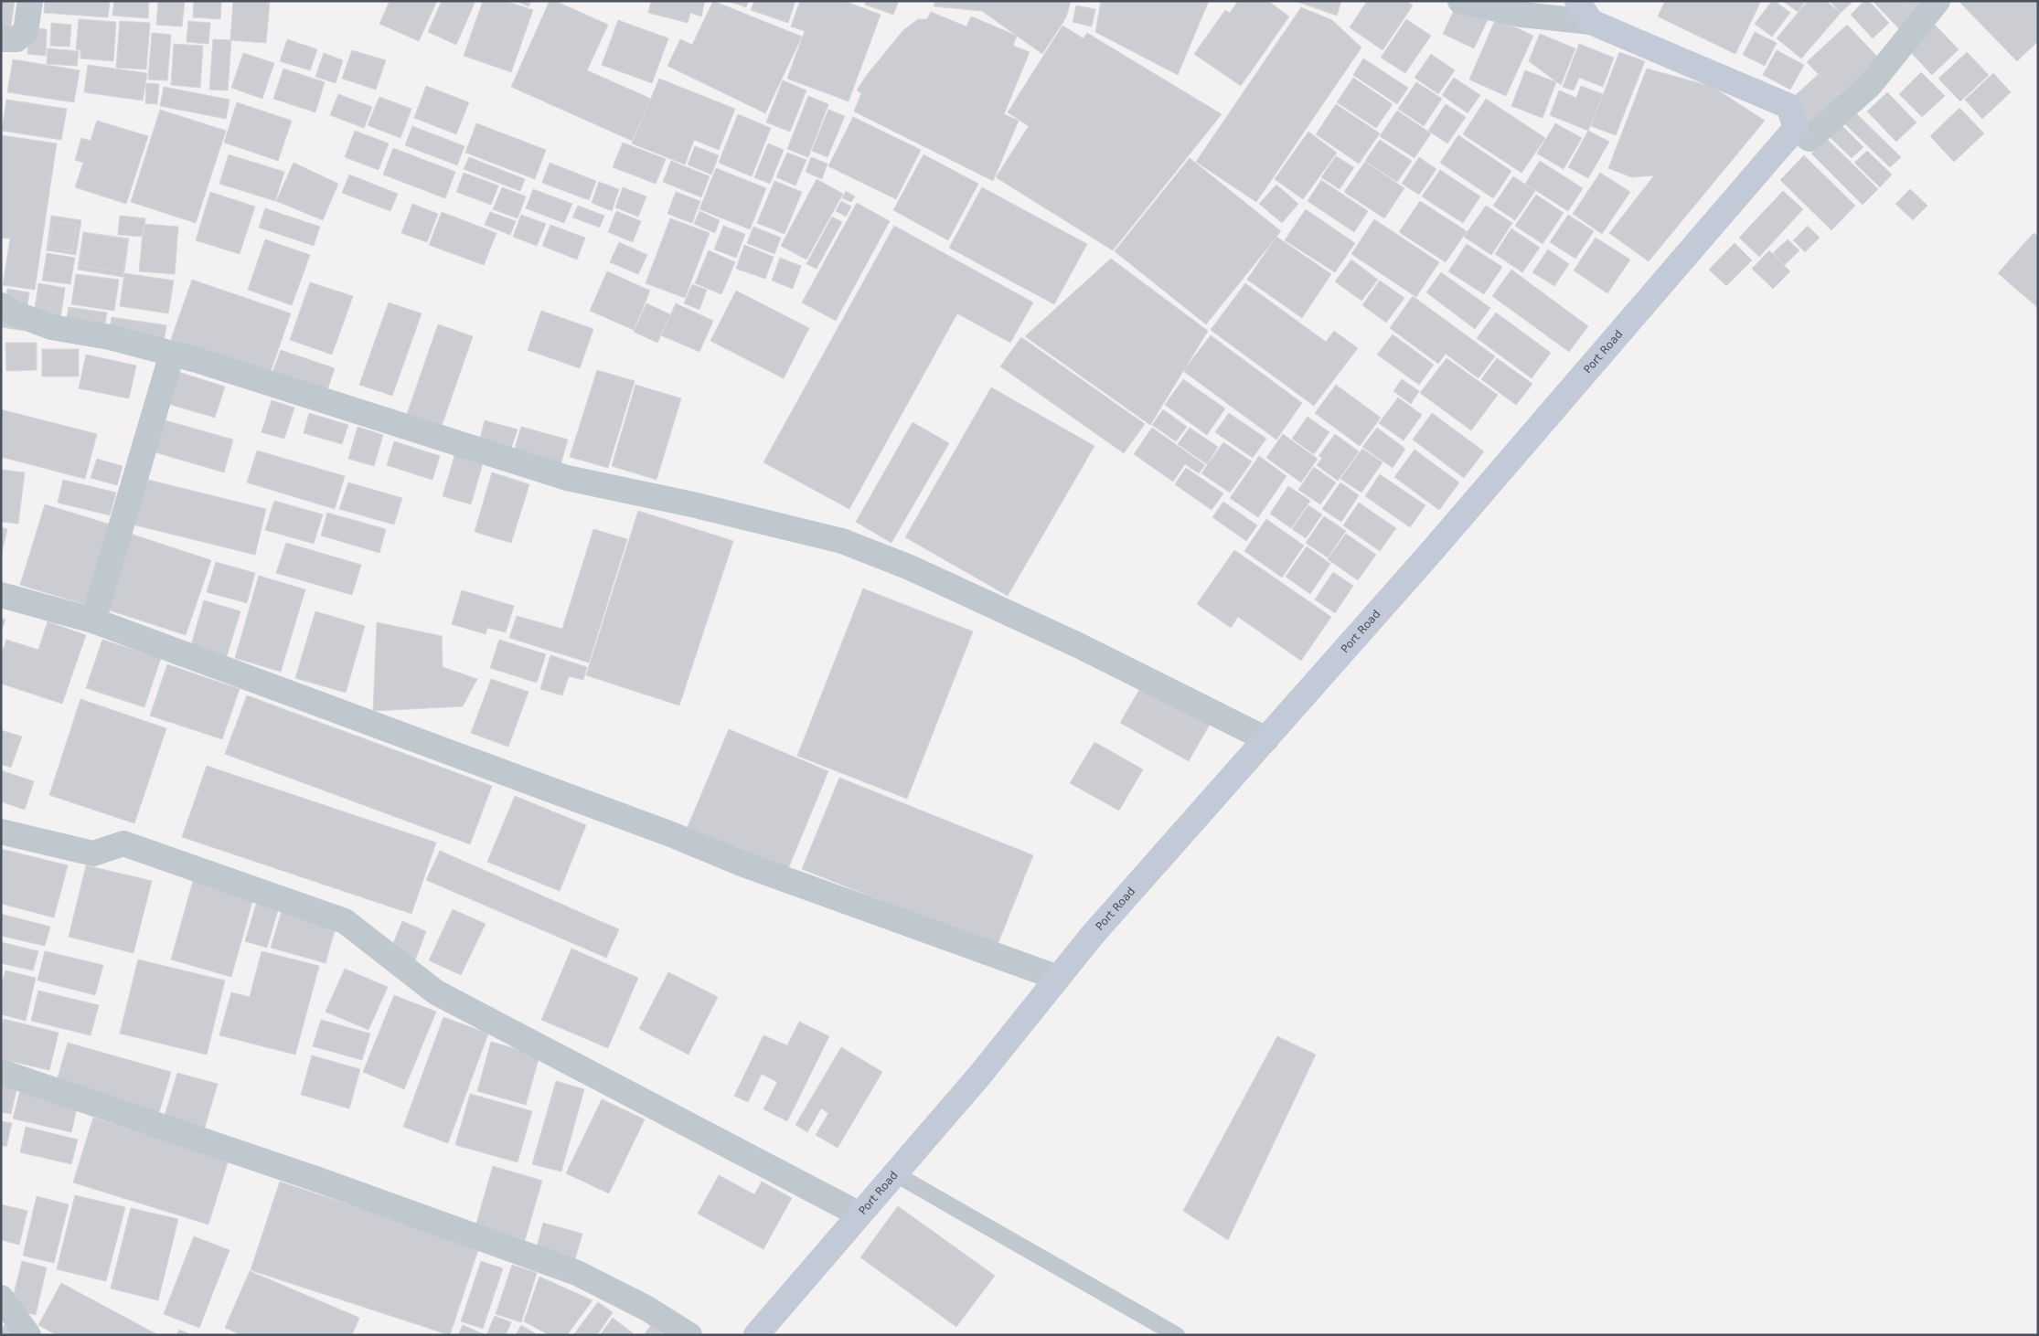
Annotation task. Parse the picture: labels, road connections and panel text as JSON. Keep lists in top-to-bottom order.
{
  "streets": {
    "main road": ["Port Road"]
  }
}
